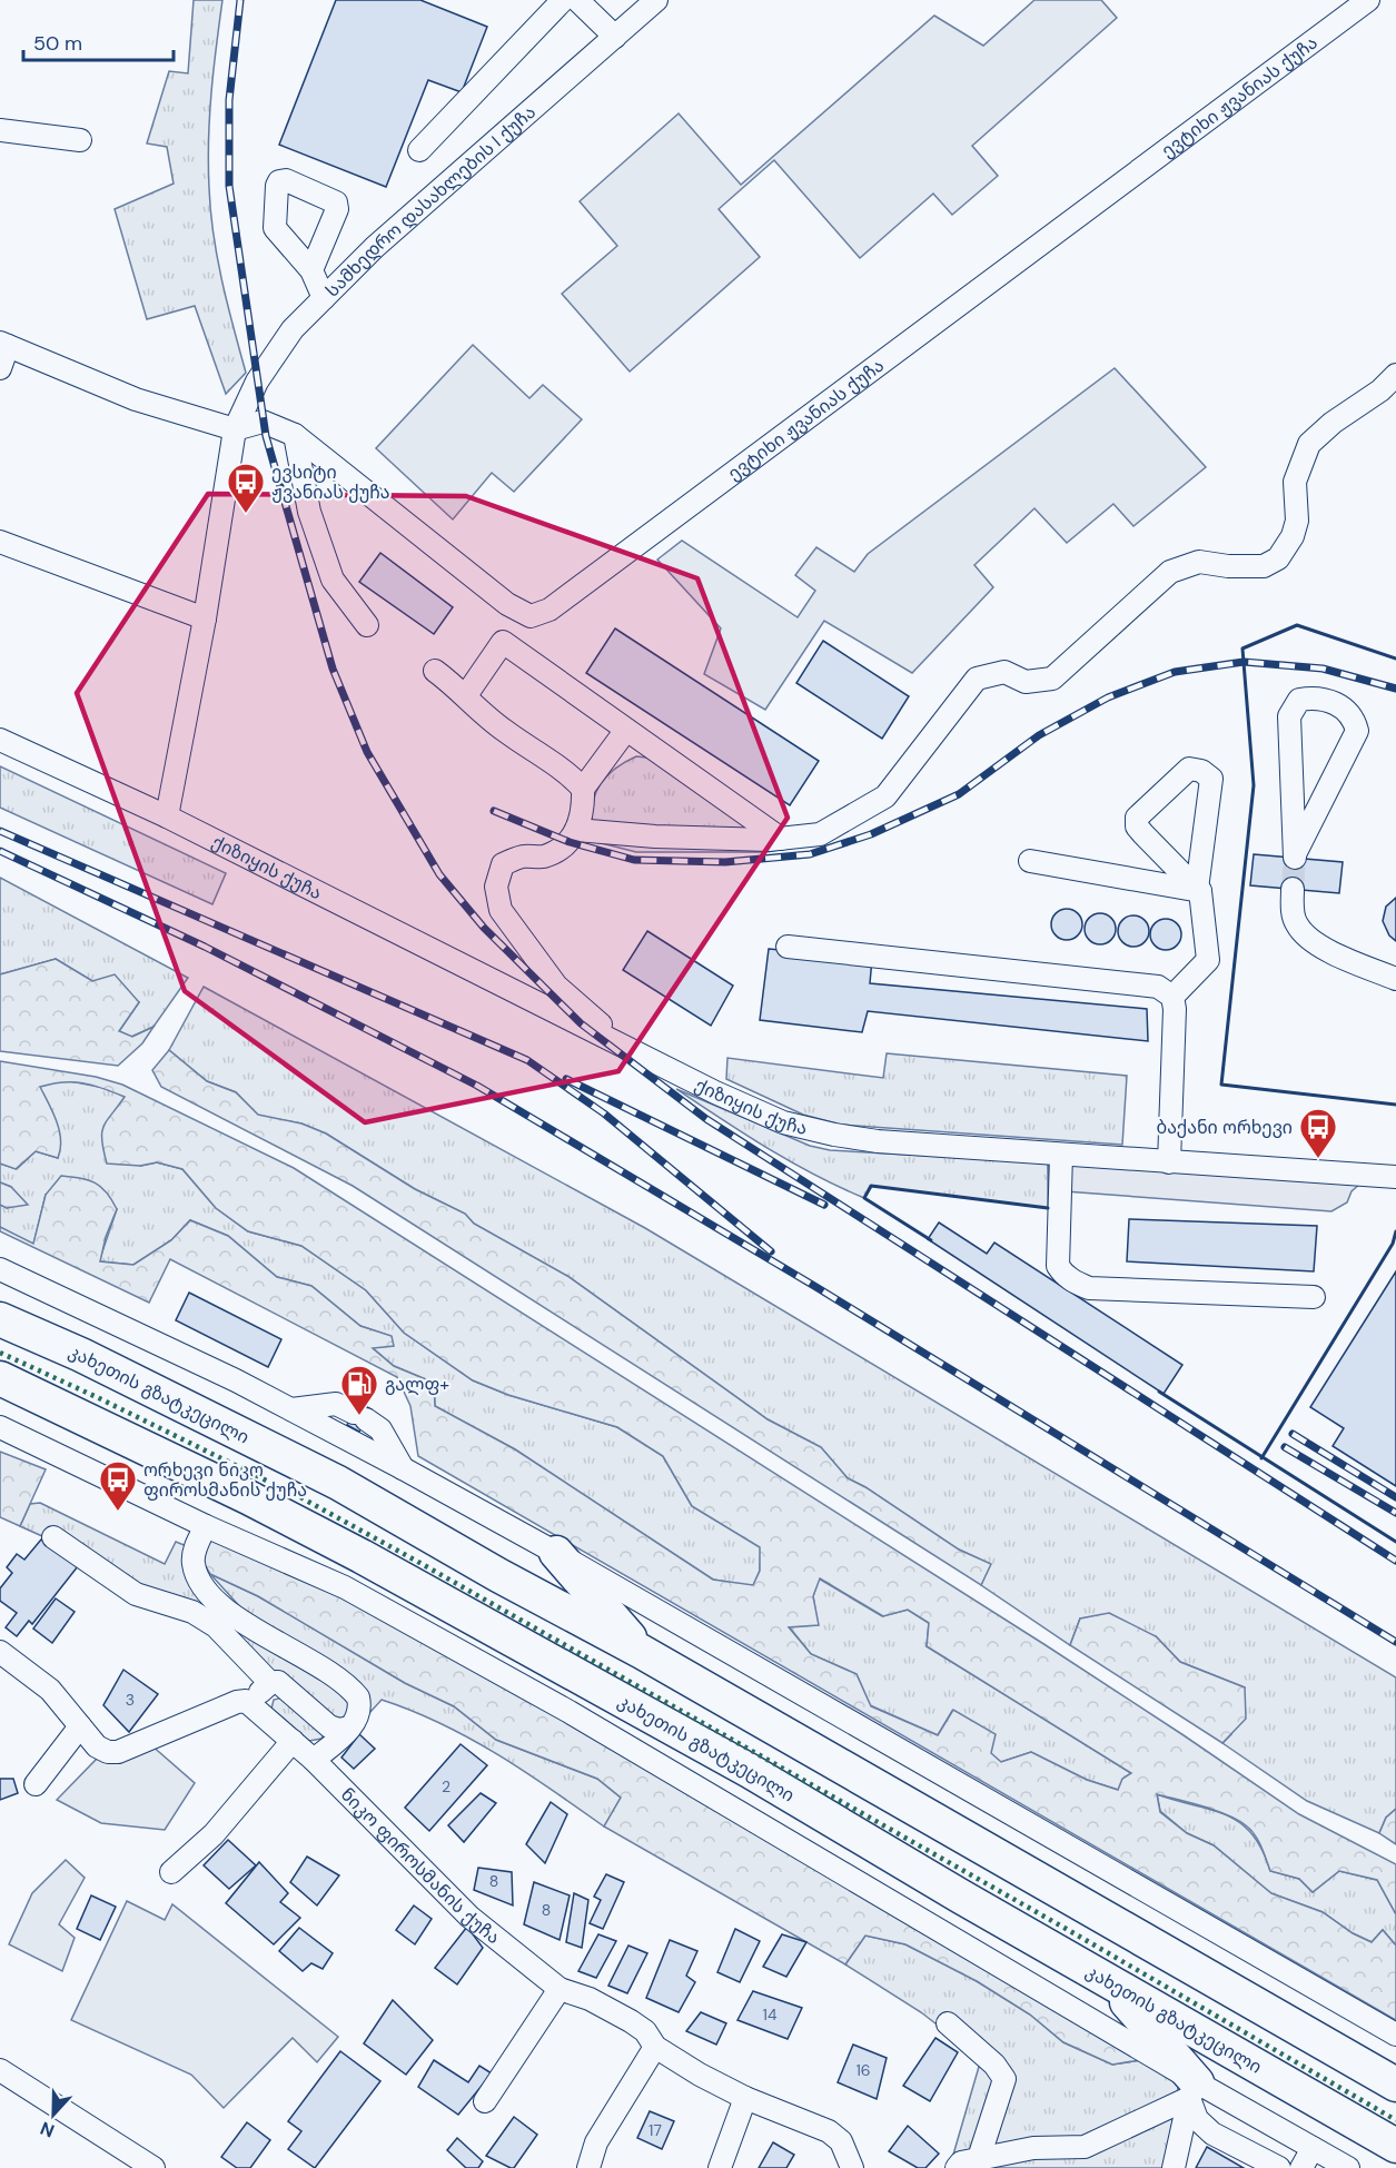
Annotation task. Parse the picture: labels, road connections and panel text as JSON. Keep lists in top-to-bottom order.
{
  "streets": {
    "highway": ["კახეთის გზატკეცილი"],
    "street": [
      "ევტიხი ჟვანიას ქუჩა",
      "სამხედრო დასახლების I ქუჩა",
      "ქიზიყის ქუჩა",
      "ნიკო ფიროსმანის ქუჩა"
    ]
  },
  "crossings": [
    ["ევტიხი ჟვანიას ქუჩა", "სამხედრო დასახლების I ქუჩა"]
  ],
  "places": {
    "bus stop": ["ევსიტი ჟვანიას ქუჩა", "ბაქანი ორხევი", "ორხევი ნიკო ფიროსმანის ქუჩა"],
    "fuel station": ["გალფ+"]
  },
  "house_numbers": [
    "3",
    "2",
    "8",
    "8",
    "14",
    "16",
    "17"
  ],
  "scale_bar": "50 m",
  "north": "bottom"
}
